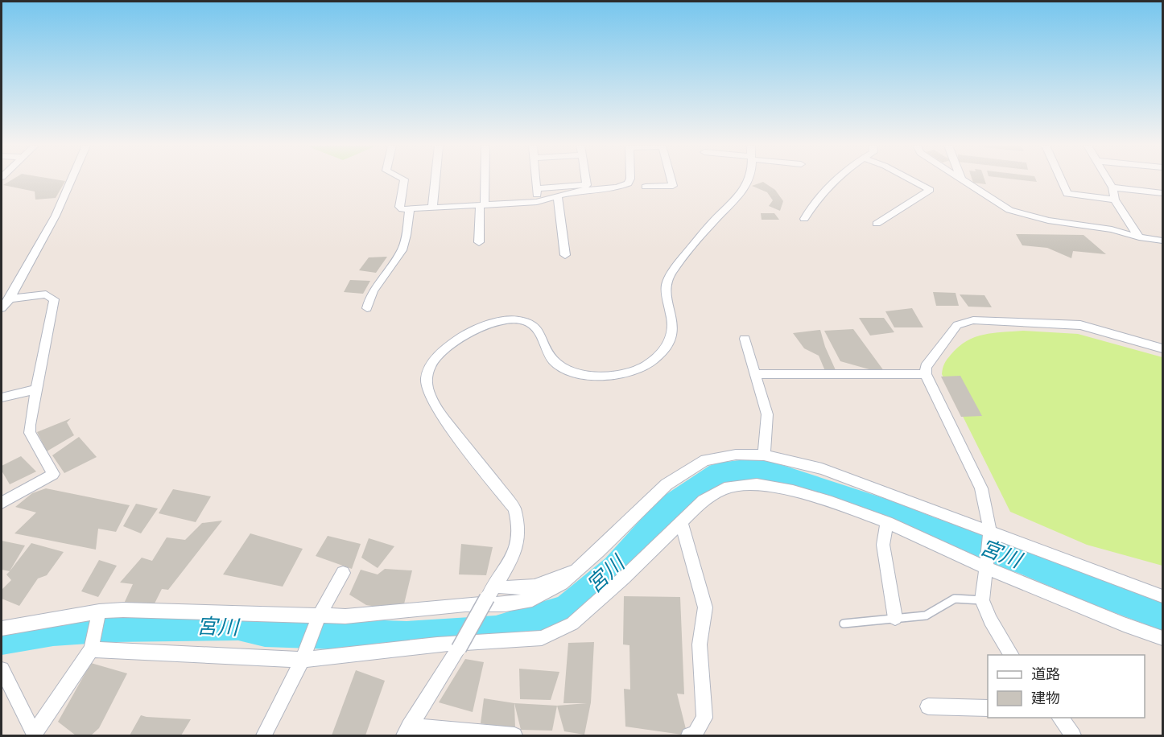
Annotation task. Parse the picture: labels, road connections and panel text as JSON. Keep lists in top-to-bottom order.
{
  "water": ["宮川"],
  "legend": ["道路", "建物"]
}
